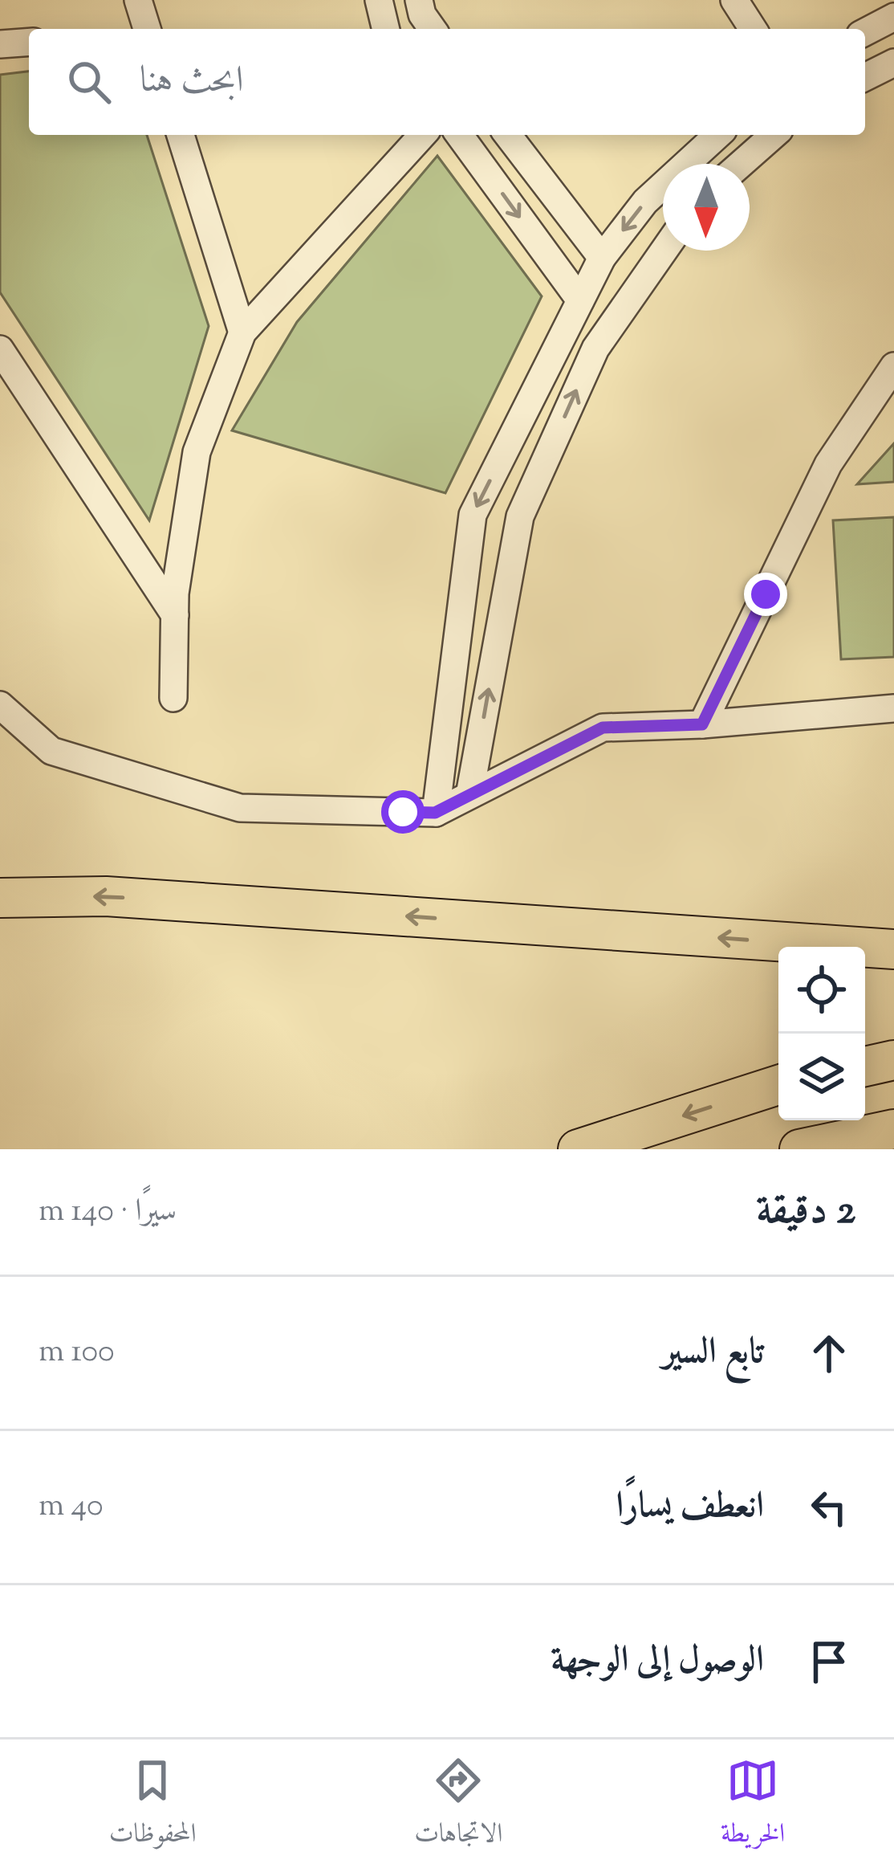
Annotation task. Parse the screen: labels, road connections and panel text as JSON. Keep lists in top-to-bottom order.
{
  "north": "bottom",
  "page": {
    "search": "ابحث هنا",
    "heading": ["2 دقيقة", "سيرًا · 140 m"],
    "list": [
      ["تابع السير", "100 m"],
      ["انعطف يسارًا", "40 m"],
      "الوصول إلى الوجهة"
    ],
    "nav": ["الخريطة", "الاتجاهات", "المحفوظات"]
  }
}
